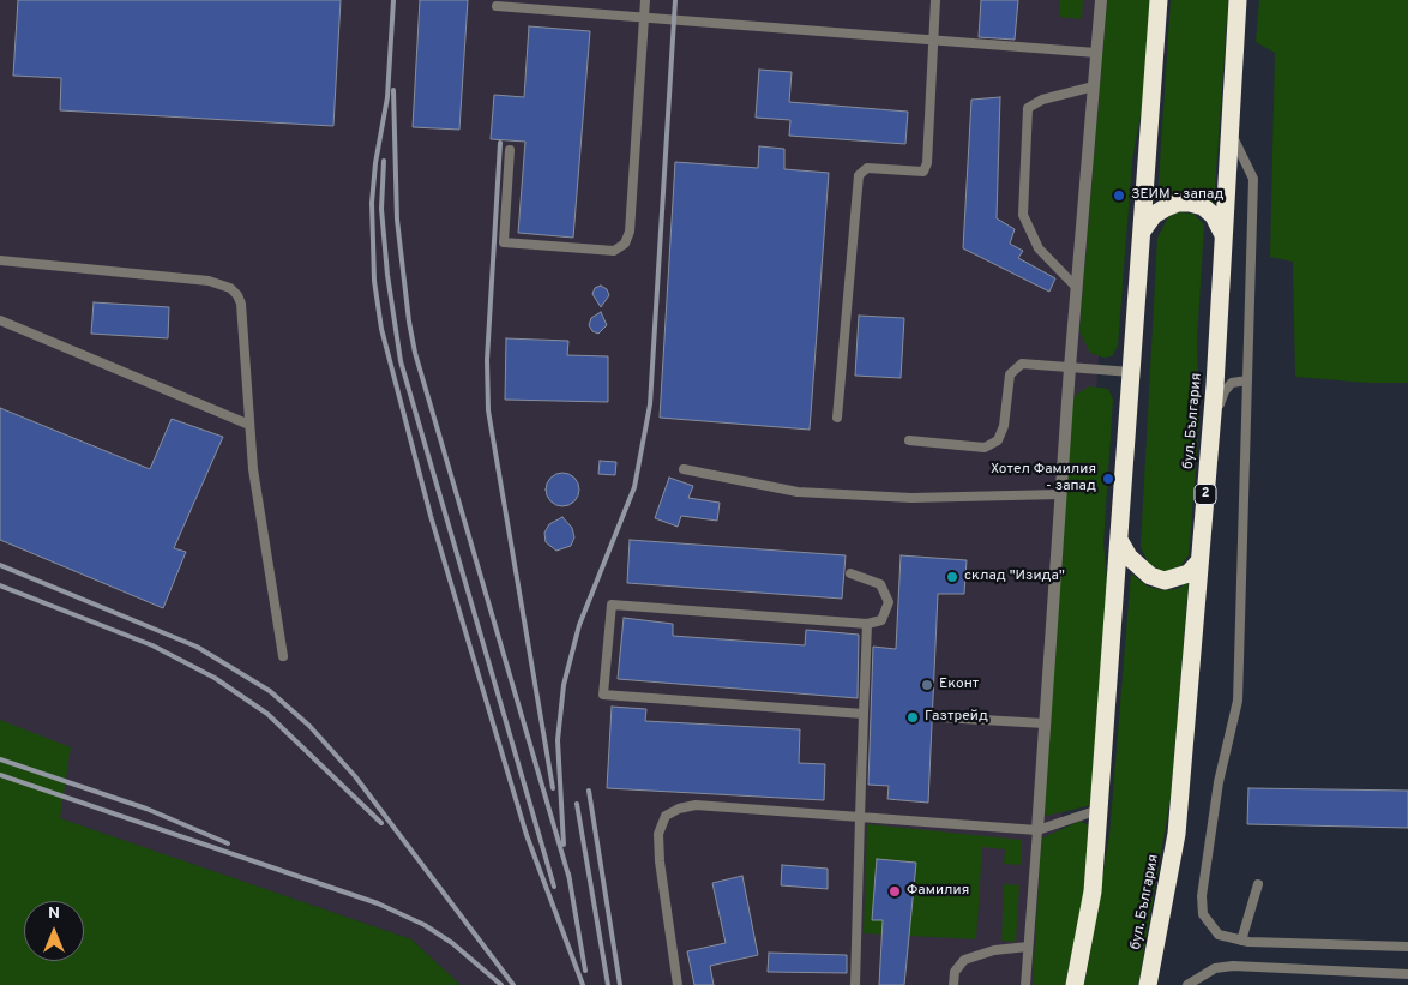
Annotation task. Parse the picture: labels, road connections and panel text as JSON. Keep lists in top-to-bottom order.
{
  "streets": {
    "highway": ["бул. България", "2"]
  },
  "places": [
    "ЗЕИМ - запад",
    "Хотел Фамилия - запад",
    "склад \"Изида\"",
    "Еконт",
    "Газтрейд",
    "Фамилия"
  ],
  "north": "top"
}
